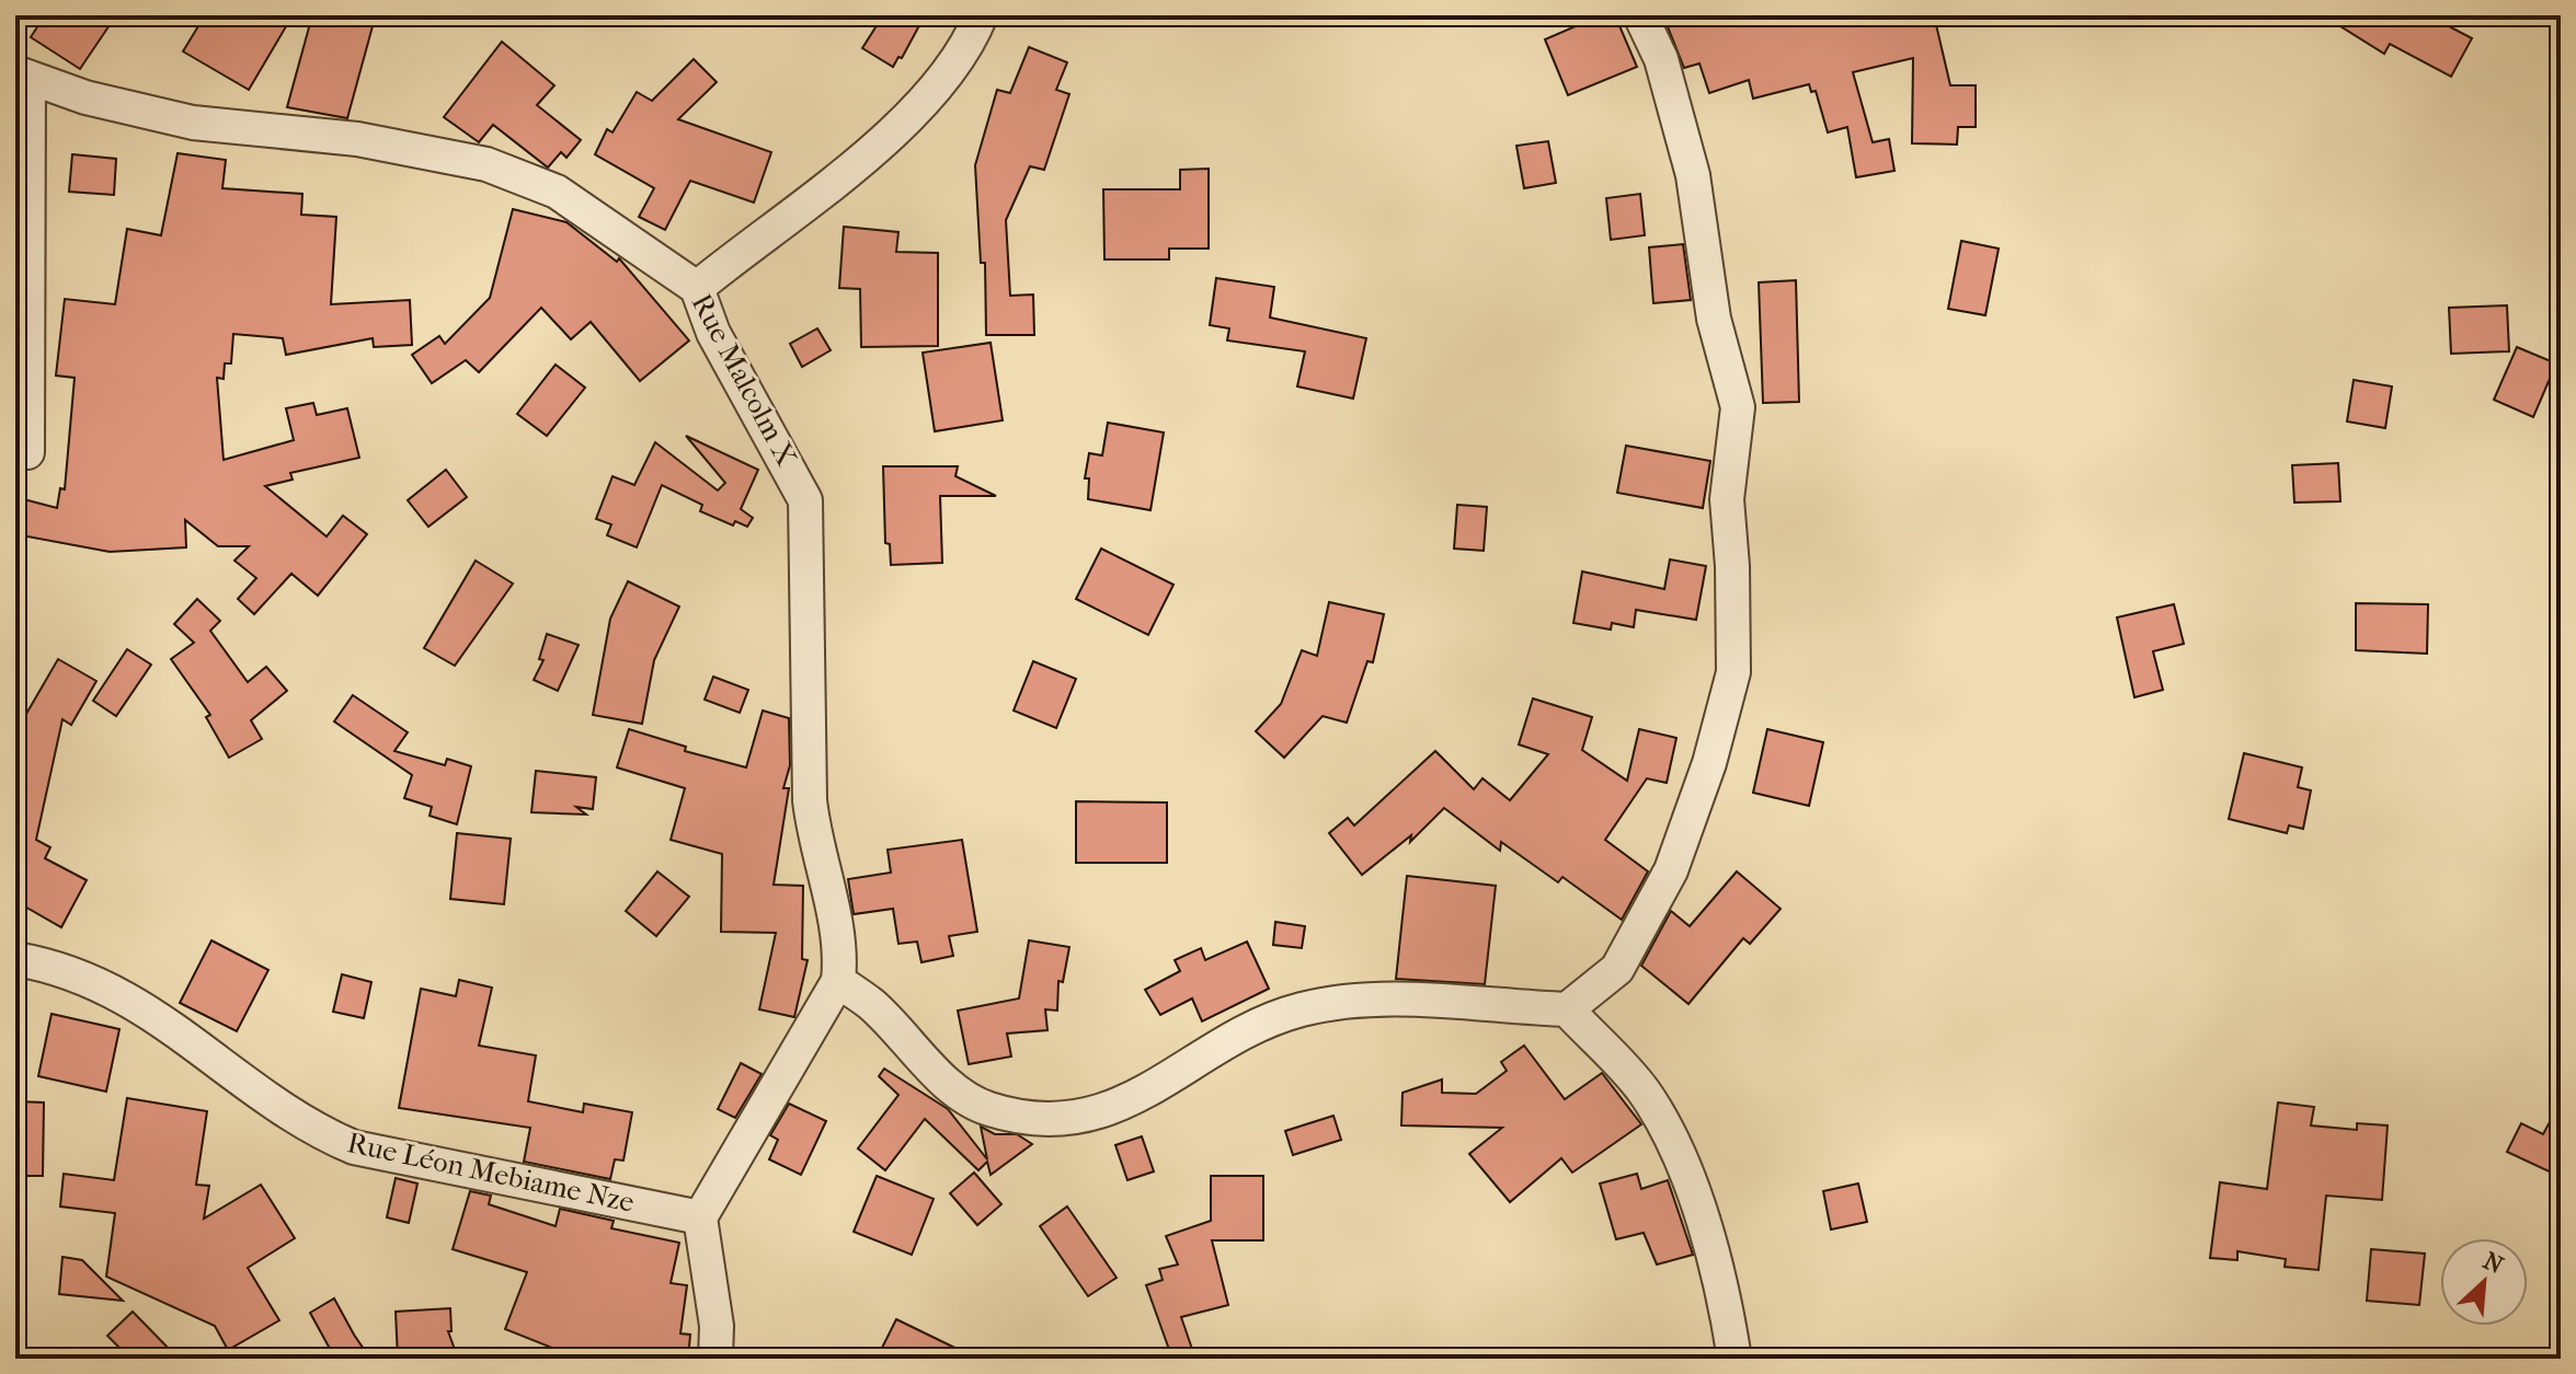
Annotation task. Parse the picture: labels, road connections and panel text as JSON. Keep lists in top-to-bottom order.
{
  "streets": {
    "street": ["Rue Malcolm X", "Rue Léon Mebiame Nze"]
  },
  "north": "top right"
}
